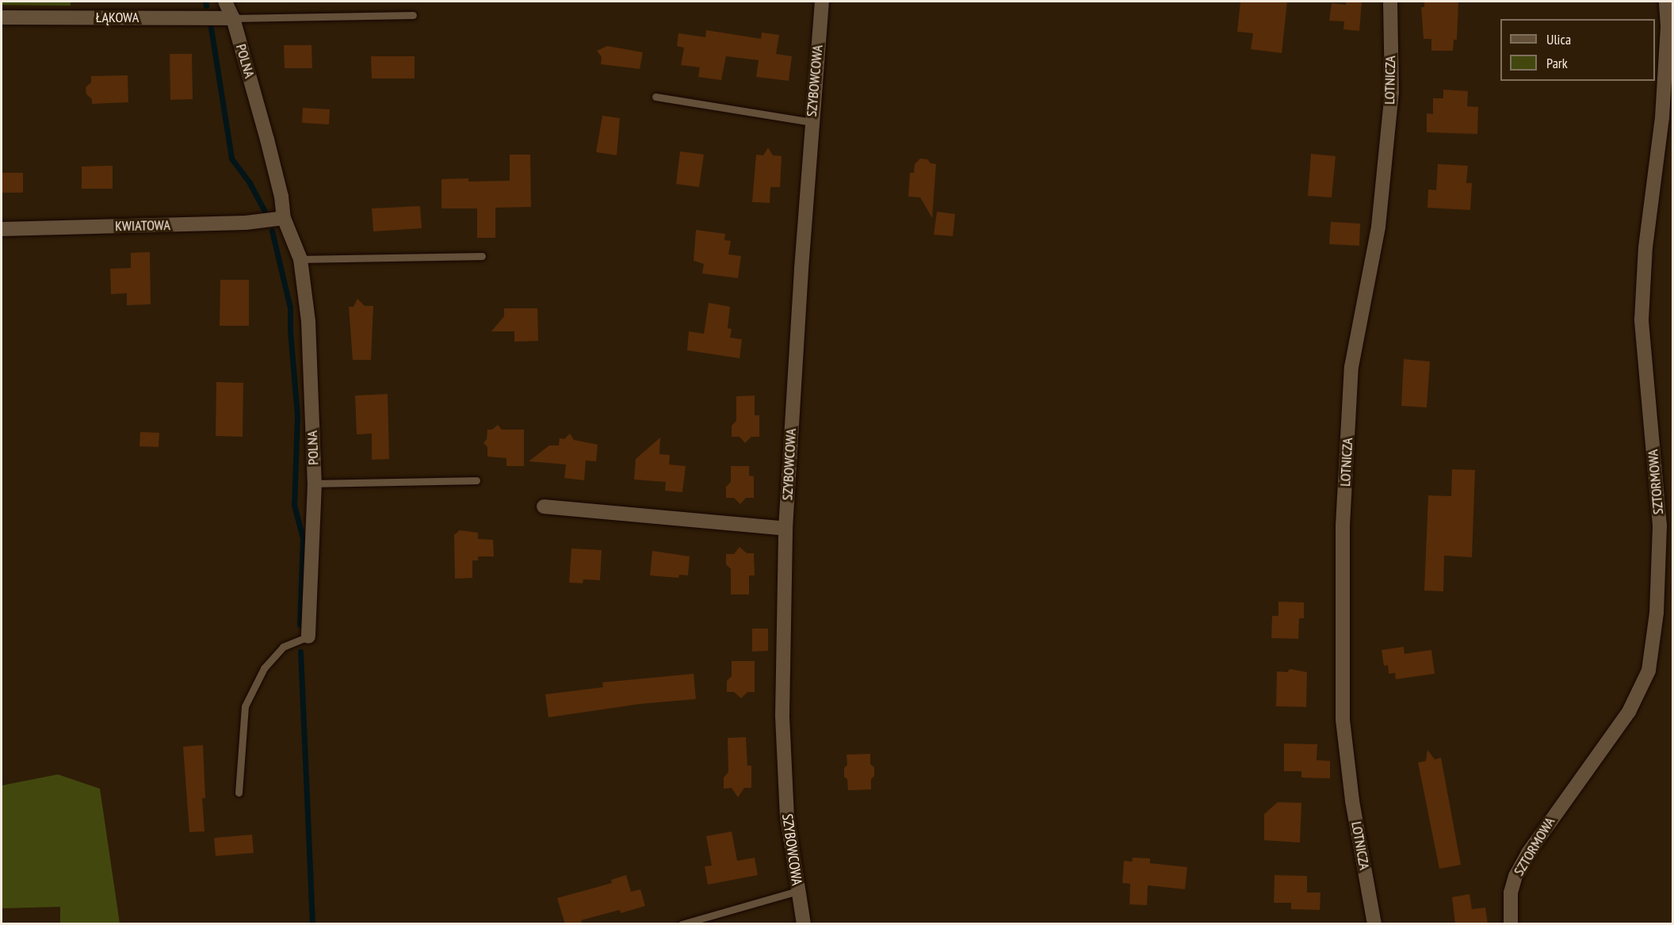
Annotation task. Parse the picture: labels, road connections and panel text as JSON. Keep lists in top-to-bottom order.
{
  "streets": {
    "street": [
      "ŁĄKOWA",
      "POLNA",
      "LOTNICZA",
      "SZYBOWCOWA",
      "KWIATOWA",
      "SZTORMOWA"
    ]
  },
  "crossings": [
    ["ŁĄKOWA", "POLNA"],
    ["POLNA", "KWIATOWA"]
  ],
  "legend": ["Ulica", "Park"]
}
